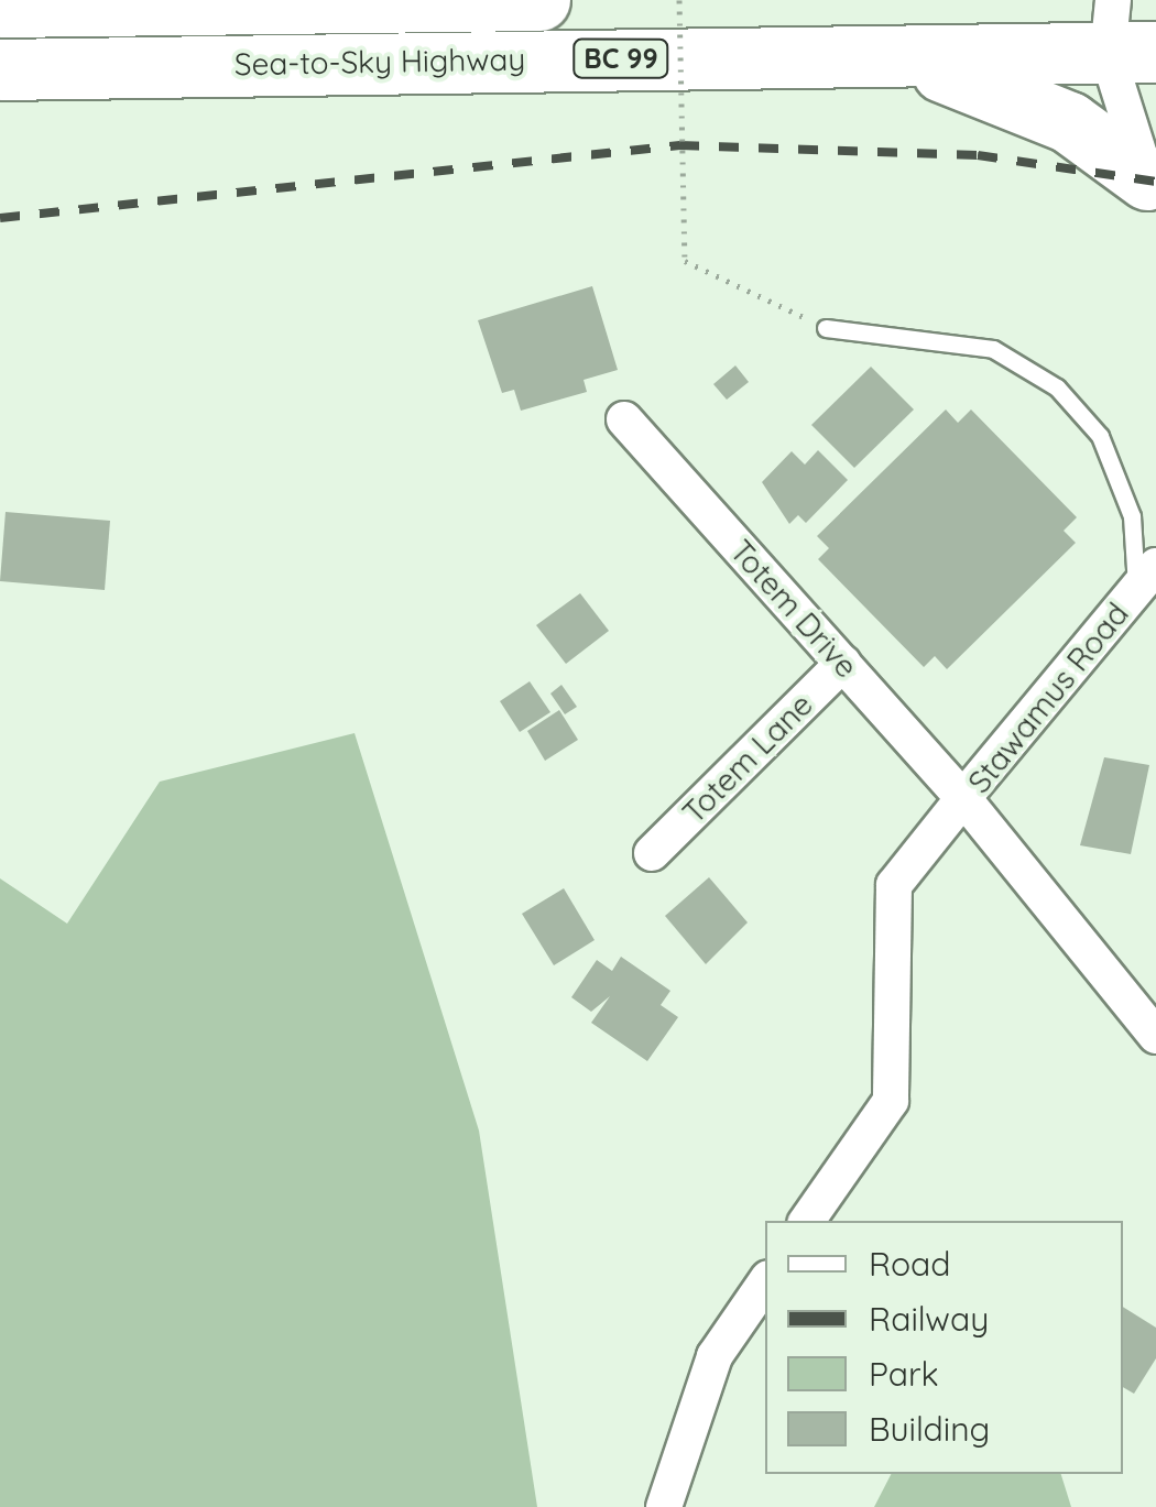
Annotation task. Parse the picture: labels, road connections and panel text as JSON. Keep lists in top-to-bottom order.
{
  "streets": {
    "highway": ["BC 99", "Sea-to-Sky Highway"],
    "street": ["Totem Drive", "Stawamus Road", "Totem Lane"]
  },
  "crossings": [
    ["Totem Drive", "Stawamus Road"],
    ["Totem Drive", "Totem Lane"]
  ],
  "legend": [
    "Road",
    "Railway",
    "Park",
    "Building"
  ]
}
